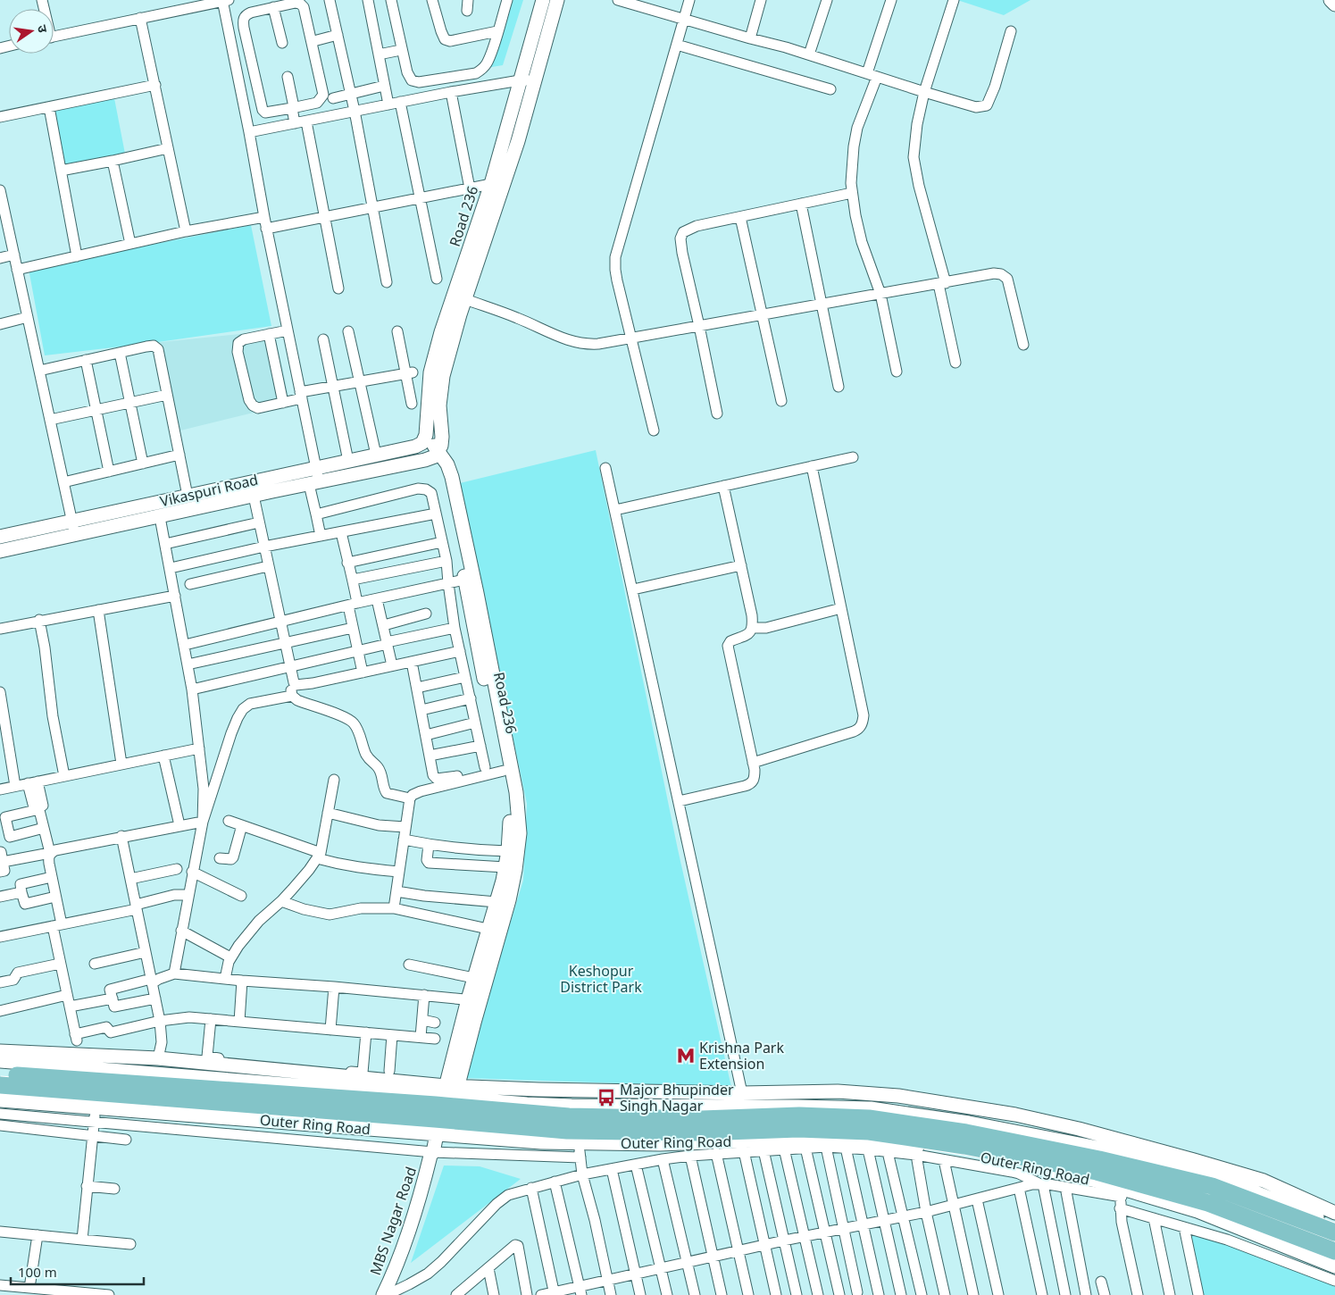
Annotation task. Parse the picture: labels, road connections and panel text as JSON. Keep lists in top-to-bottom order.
{
  "streets": {
    "main road": ["Outer Ring Road"],
    "street": ["Road 236", "Vikaspuri Road", "MBS Nagar Road"]
  },
  "crossings": [
    ["Road 236", "Vikaspuri Road"],
    ["Outer Ring Road", "MBS Nagar Road"]
  ],
  "parks": ["Keshopur District Park"],
  "places": {
    "metro station": ["Krishna Park Extension"],
    "bus stop": ["Major Bhupinder Singh Nagar"]
  },
  "scale_bar": "100 m",
  "north": "right"
}
